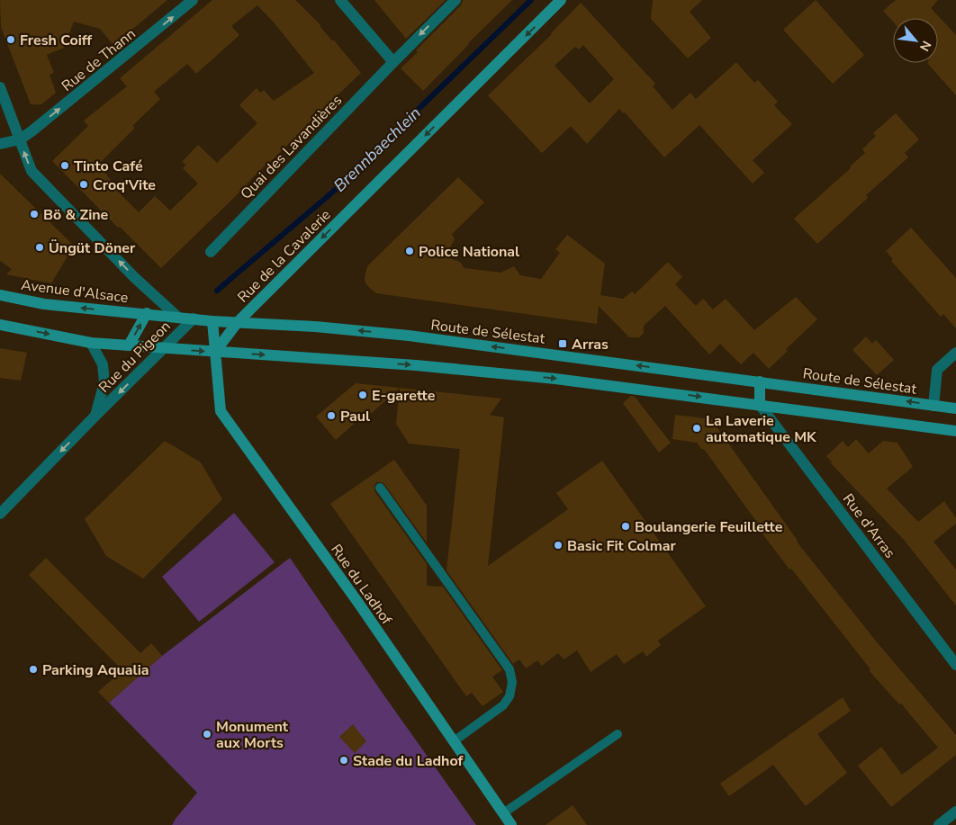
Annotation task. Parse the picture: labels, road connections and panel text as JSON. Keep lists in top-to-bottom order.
{
  "streets": {
    "main road": [
      "Rue de la Cavalerie",
      "Avenue d'Alsace",
      "Route de Sélestat",
      "Rue du Ladhof"
    ],
    "street": [
      "Rue de Thann",
      "Quai des Lavandières",
      "Rue du Pigeon",
      "Rue d'Arras"
    ]
  },
  "crossings": [
    ["Rue de la Cavalerie", "Route de Sélestat"],
    ["Avenue d'Alsace", "Route de Sélestat"],
    ["Avenue d'Alsace", "Rue du Pigeon"]
  ],
  "one_way": ["Rue de Thann", "Rue de la Cavalerie", "Rue du Pigeon"],
  "water": ["Brennbaechlein"],
  "places": {
    "other": [
      "Fresh Coiff",
      "Tinto Café",
      "Croq'Vite",
      "Bö & Zine",
      "Üngüt Döner",
      "Police National",
      "E-garette",
      "Paul",
      "La Laverie automatique MK",
      "Boulangerie Feuillette",
      "Basic Fit Colmar",
      "Parking Aqualia",
      "Monument aux Morts",
      "Stade du Ladhof"
    ],
    "transit": ["Arras"]
  },
  "north": "bottom right"
}
